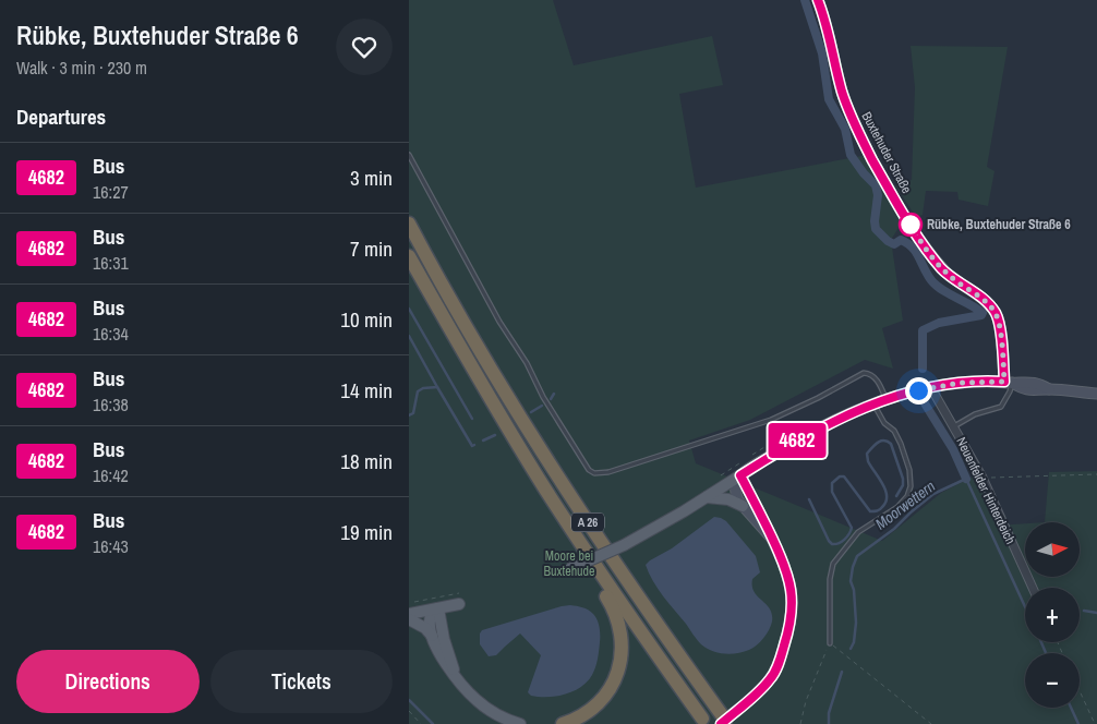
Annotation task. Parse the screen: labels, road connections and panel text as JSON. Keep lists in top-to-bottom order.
{
  "streets": {
    "highway": ["A 26"],
    "main road": ["Buxtehuder Straße"],
    "street": ["Neuenfelder Hinterdeich"]
  },
  "water": ["Moorwettern"],
  "parks": ["Moore bei Buxtehude"],
  "places": ["Rübke, Buxtehuder Straße 6"],
  "lines": ["bus line 4682"],
  "north": "right",
  "page": {
    "heading": [
      ["Rübke, Buxtehuder Straße 6", "Walk · 3 min · 230 m"],
      "Departures"
    ],
    "on_map": "4682",
    "list": [
      {
        "mark": "4682",
        "name": "Bus",
        "note": "16:27",
        "value": "3 min"
      },
      {
        "mark": "4682",
        "name": "Bus",
        "note": "16:31",
        "value": "7 min"
      },
      {
        "mark": "4682",
        "name": "Bus",
        "note": "16:34",
        "value": "10 min"
      },
      {
        "mark": "4682",
        "name": "Bus",
        "note": "16:38",
        "value": "14 min"
      },
      {
        "mark": "4682",
        "name": "Bus",
        "note": "16:42",
        "value": "18 min"
      },
      {
        "mark": "4682",
        "name": "Bus",
        "note": "16:43",
        "value": "19 min"
      }
    ],
    "map_buttons": ["+", "−"],
    "buttons": ["Directions", "Tickets"]
  }
}
